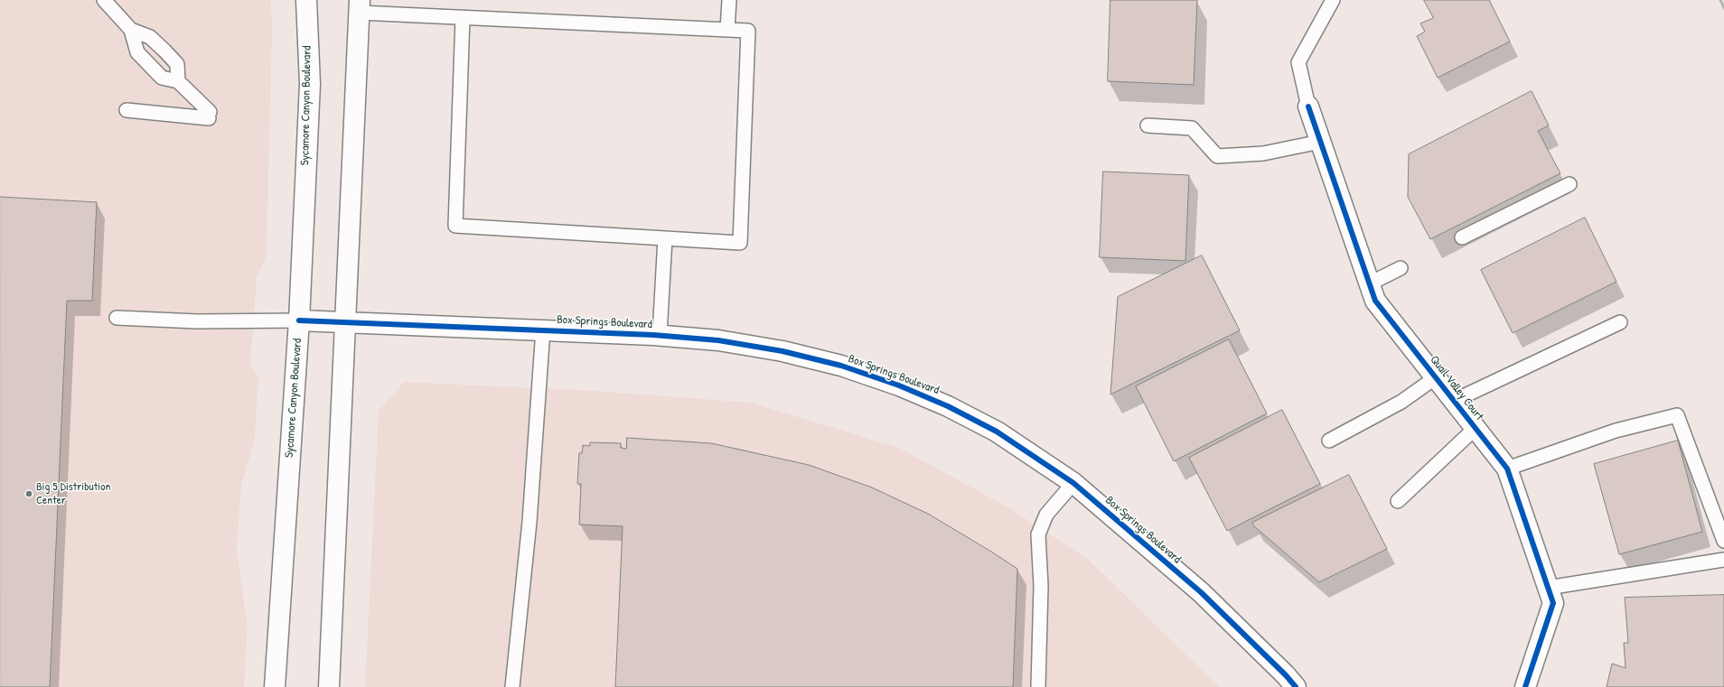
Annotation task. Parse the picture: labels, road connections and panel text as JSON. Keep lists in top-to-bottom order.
{
  "streets": {
    "street": ["Sycamore Canyon Boulevard", "Box Springs Boulevard", "Quail Valley Court"]
  },
  "crossings": [
    ["Sycamore Canyon Boulevard", "Box Springs Boulevard"]
  ],
  "places": ["Big 5 Distribution Center"]
}
